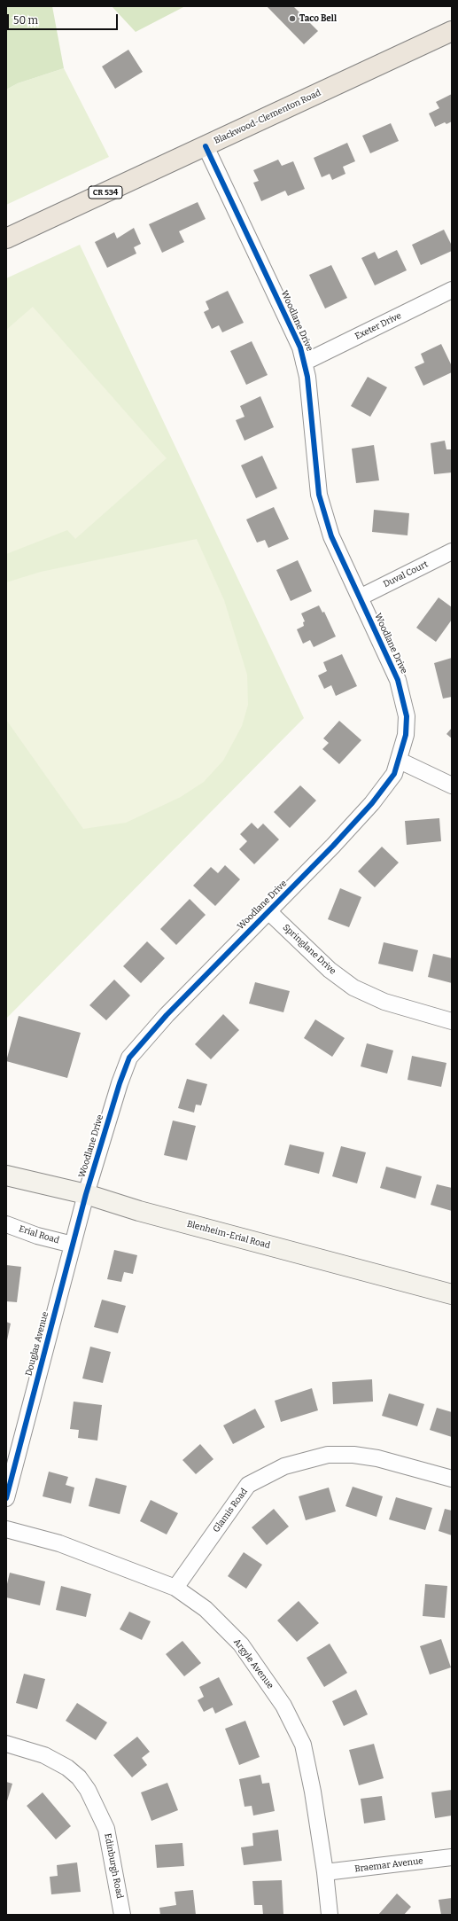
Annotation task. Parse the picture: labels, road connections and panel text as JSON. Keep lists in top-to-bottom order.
{
  "streets": {
    "main road": ["Blackwood-Clementon Road", "CR 534", "Blenheim-Erial Road"],
    "street": [
      "Woodlane Drive",
      "Exeter Drive",
      "Duval Court",
      "Springlane Drive",
      "Erial Road",
      "Douglas Avenue",
      "Glamis Road",
      "Argyle Avenue",
      "Braemar Avenue",
      "Edinburgh Road"
    ]
  },
  "crossings": [
    ["Blackwood-Clementon Road", "Woodlane Drive"],
    ["Woodlane Drive", "Exeter Drive"],
    ["Woodlane Drive", "Duval Court"],
    ["Woodlane Drive", "Springlane Drive"],
    ["Woodlane Drive", "Blenheim-Erial Road"],
    ["Woodlane Drive", "Douglas Avenue"],
    ["Erial Road", "Douglas Avenue"],
    ["Blenheim-Erial Road", "Douglas Avenue"],
    ["Glamis Road", "Argyle Avenue"],
    ["Argyle Avenue", "Braemar Avenue"]
  ],
  "places": ["Taco Bell"],
  "scale_bar": "50 m"
}
